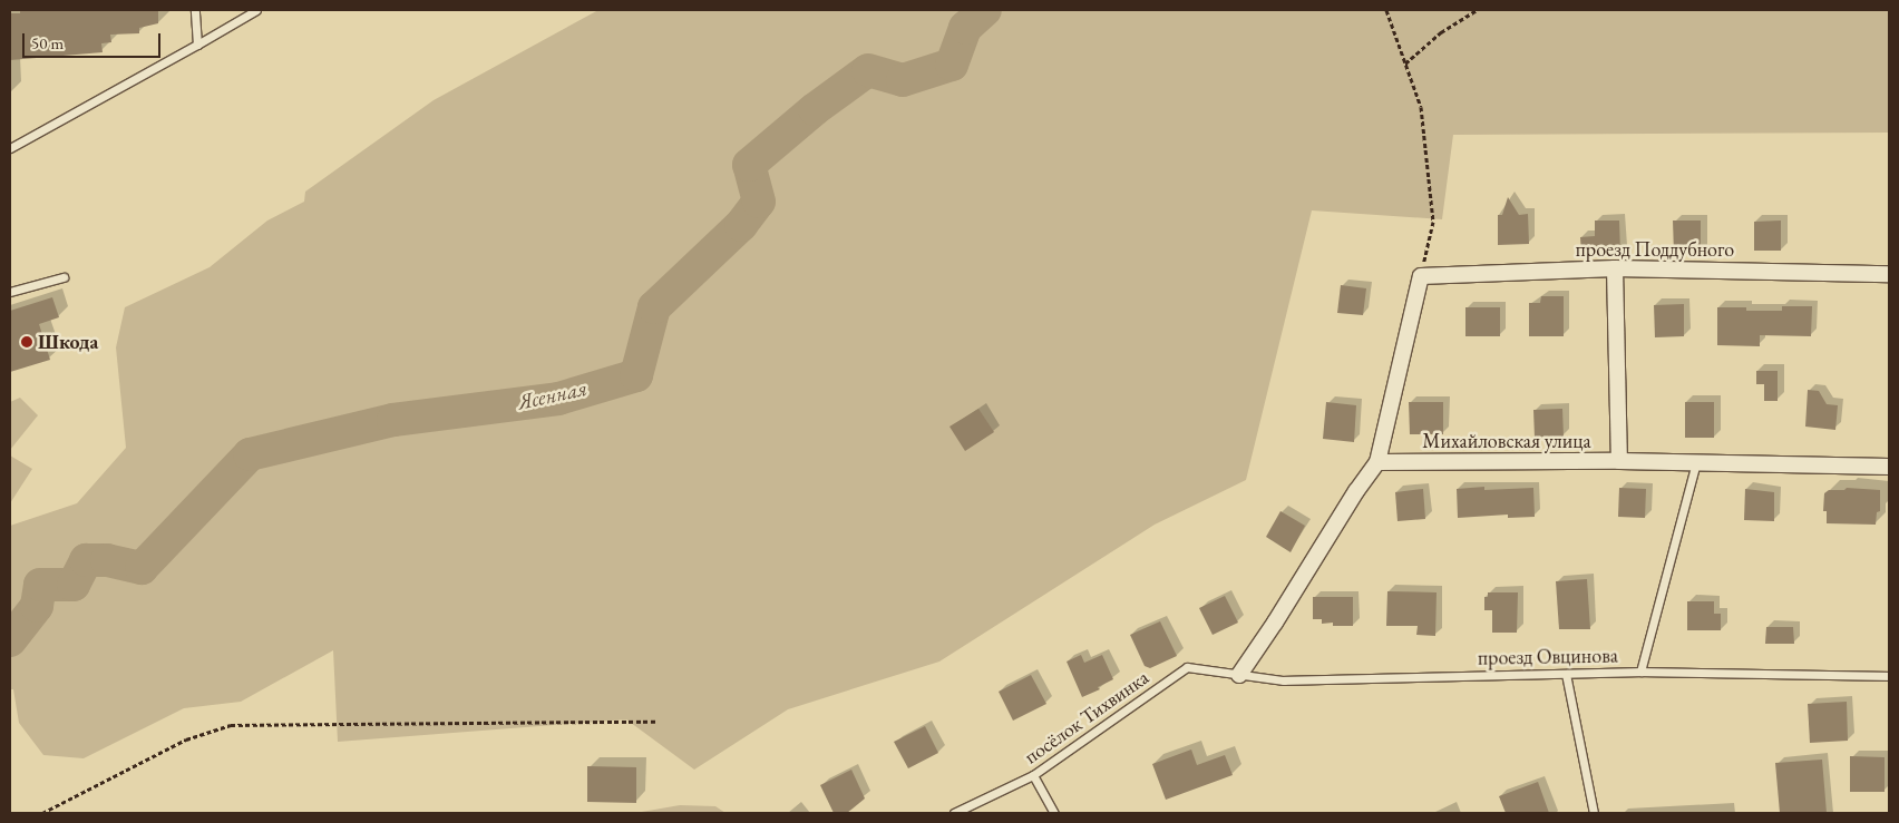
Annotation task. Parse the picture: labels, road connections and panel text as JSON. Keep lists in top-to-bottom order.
{
  "streets": {
    "street": ["проезд Поддубного", "Михайловская улица"],
    "lane": ["проезд Овцинова", "посёлок Тихвинка"]
  },
  "crossings": [
    ["Михайловская улица", "проезд Овцинова"],
    ["проезд Овцинова", "посёлок Тихвинка"]
  ],
  "water": ["Ясенная"],
  "places": ["Шкода"],
  "scale_bar": "50 m"
}
